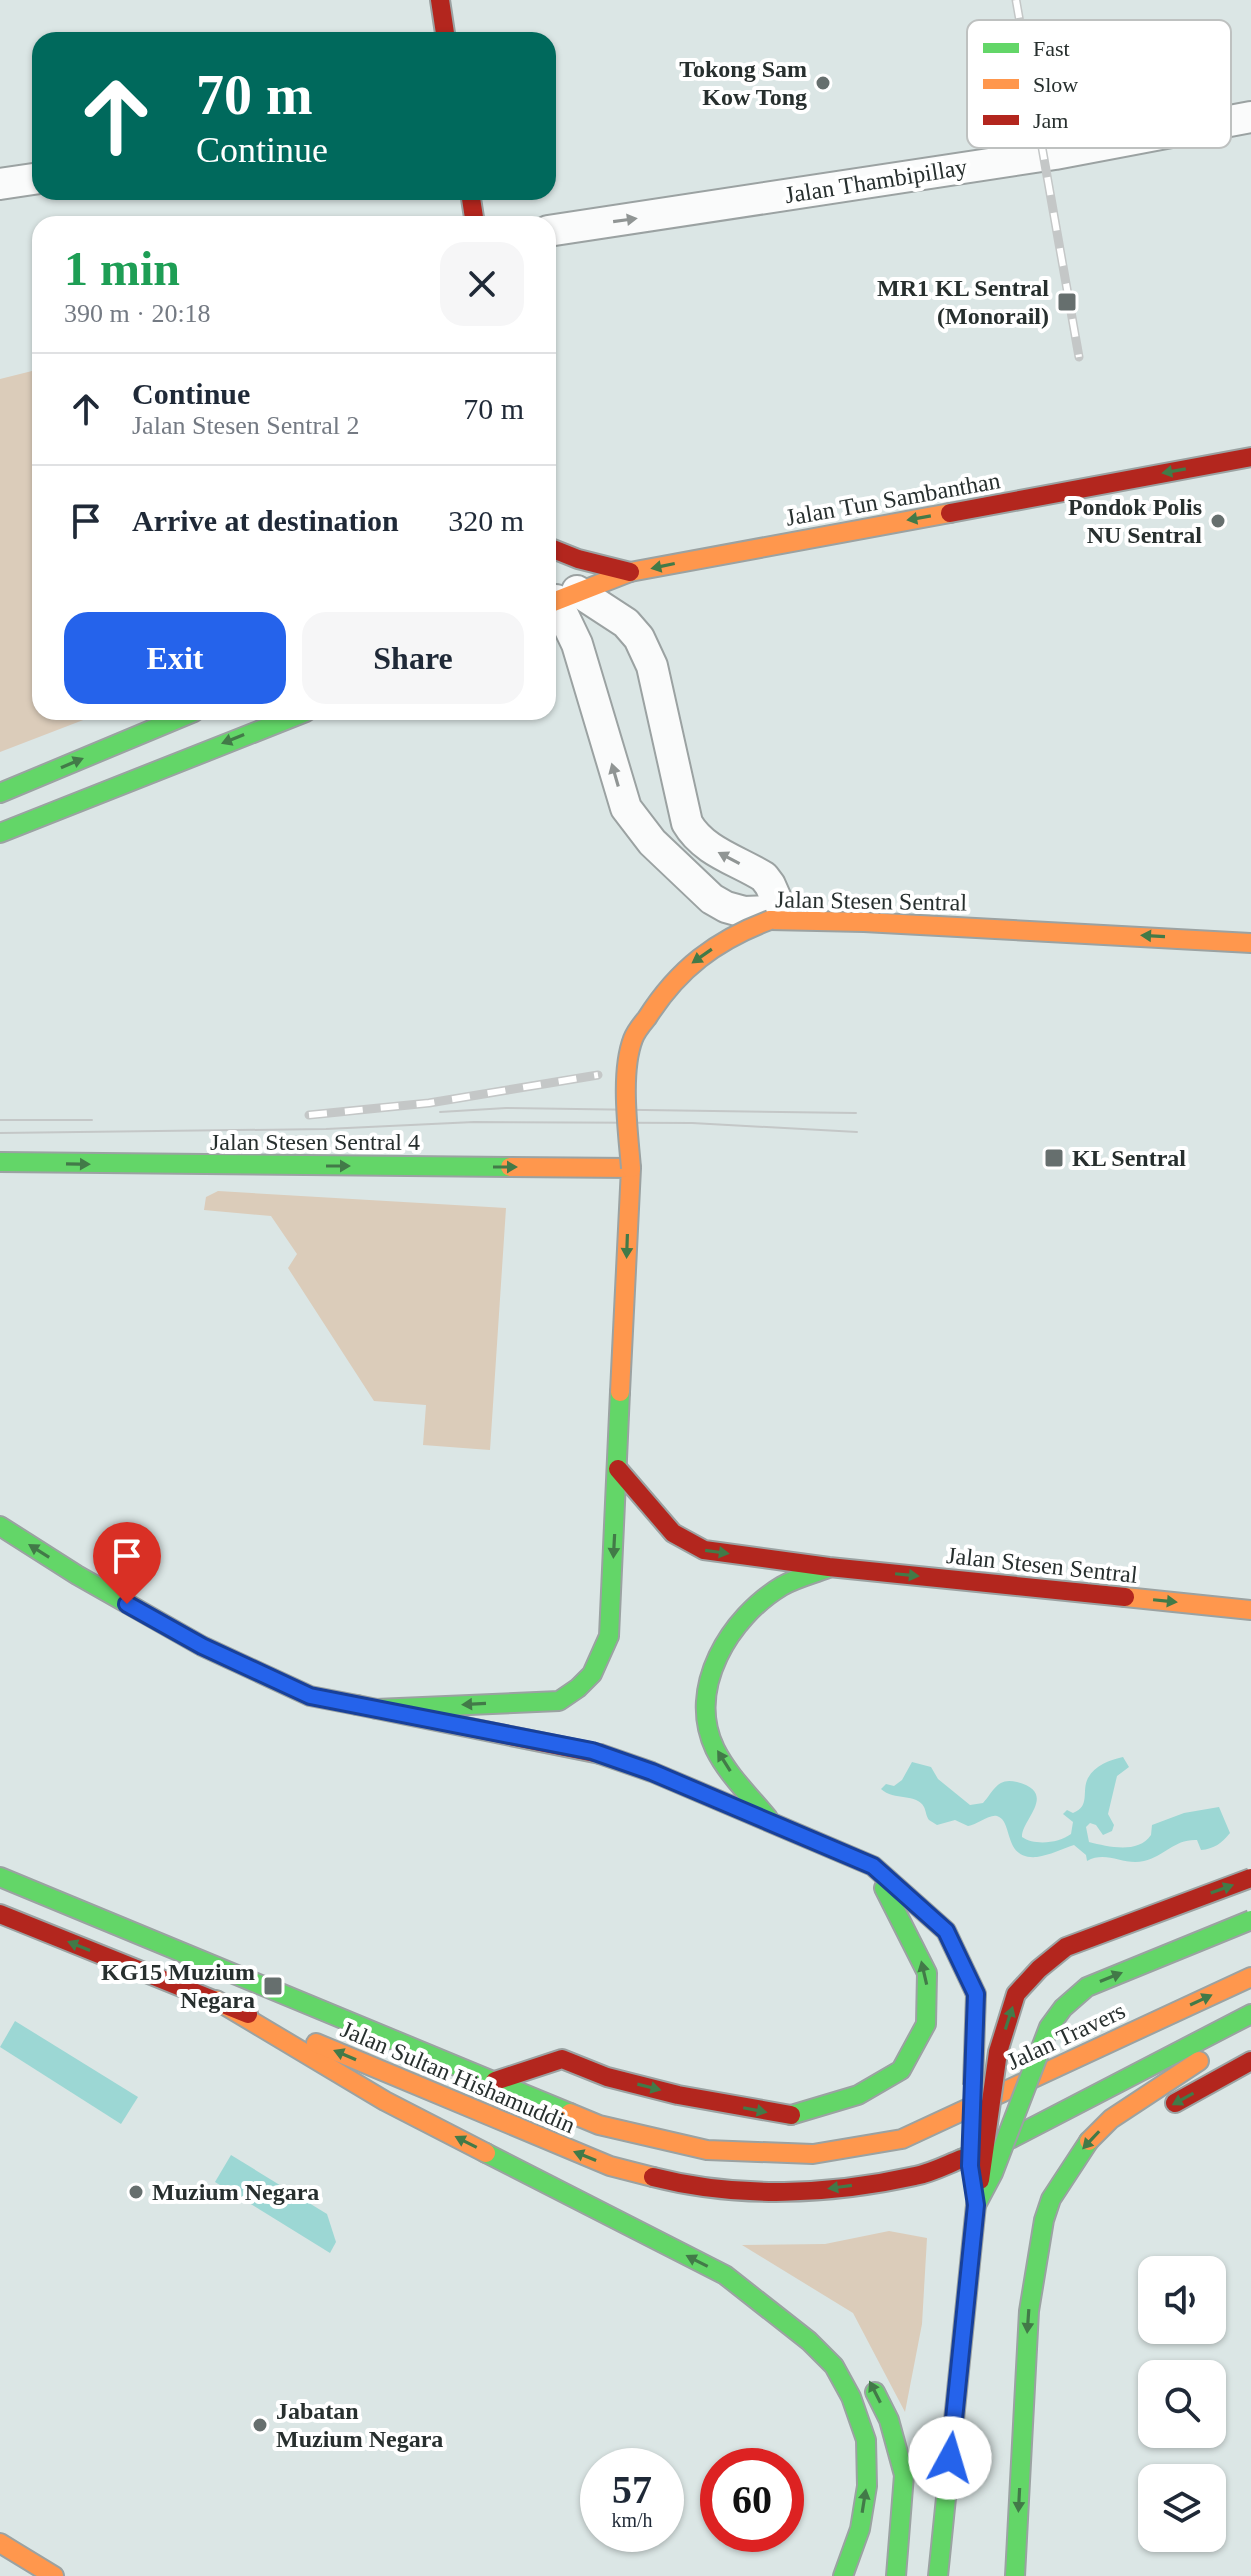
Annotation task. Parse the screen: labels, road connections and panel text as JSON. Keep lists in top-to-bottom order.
{
  "streets": {
    "main road": [
      "Jalan Tun Sambanthan",
      "Jalan Stesen Sentral",
      "Jalan Stesen Sentral 4",
      "Jalan Travers",
      "Jalan Sultan Hishamuddin"
    ],
    "street": ["Jalan Thambipillay"]
  },
  "crossings": [
    ["Jalan Stesen Sentral", "Jalan Stesen Sentral 4"],
    ["Jalan Travers", "Jalan Sultan Hishamuddin"]
  ],
  "one_way": ["Jalan Thambipillay", "Jalan Tun Sambanthan", "Jalan Stesen Sentral 4"],
  "places": {
    "other": [
      "Tokong Sam Kow Tong",
      "Pondok Polis NU Sentral",
      "Muzium Negara",
      "Jabatan Muzium Negara"
    ],
    "transit": ["MR1 KL Sentral (Monorail)", "KL Sentral", "KG15 Muzium Negara"]
  },
  "legend": ["Fast", "Slow", "Jam"],
  "page": {
    "turn": ["70 m", "Continue"],
    "heading": ["1 min", "390 m · 20:18"],
    "list": [
      {
        "name": "Continue",
        "note": "Jalan Stesen Sentral 2",
        "value": "70 m"
      },
      {
        "name": "Arrive at destination",
        "value": "320 m"
      }
    ],
    "buttons": ["Exit", "Share"],
    "speed": "57 km/h",
    "limit": "60"
  }
}
